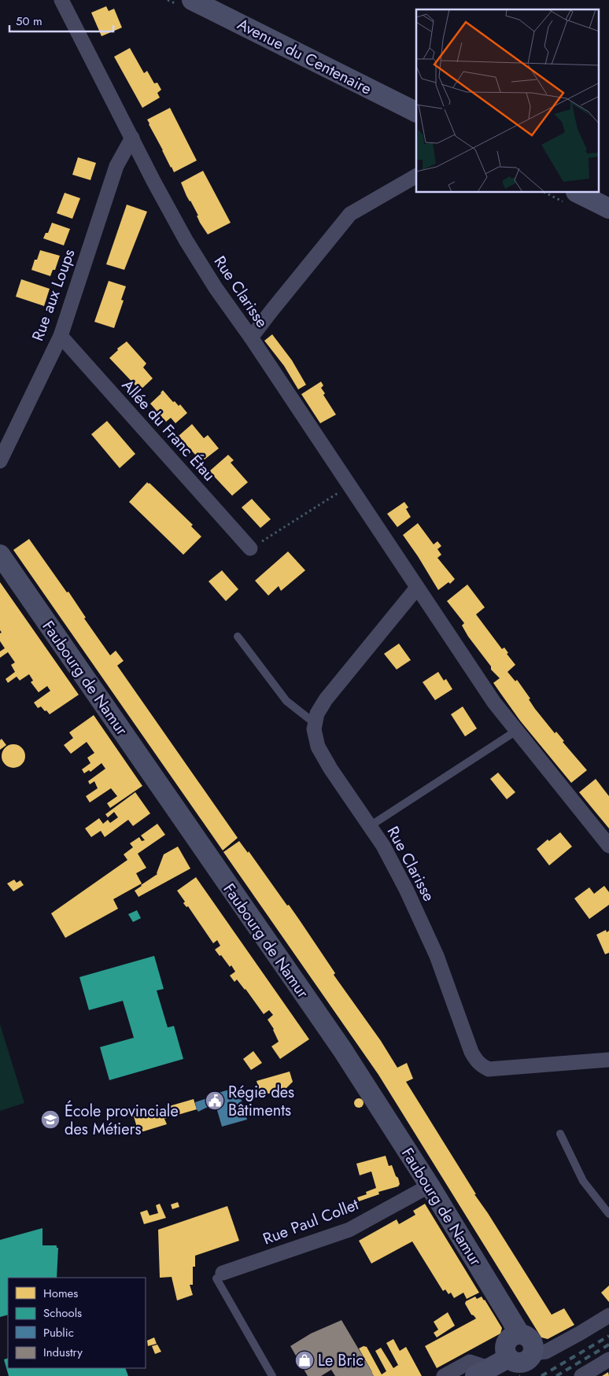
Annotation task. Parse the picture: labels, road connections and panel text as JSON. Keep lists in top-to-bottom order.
{
  "streets": {
    "street": [
      "Avenue du Centenaire",
      "Rue Clarisse",
      "Rue aux Loups",
      "Allée du Franc Étau",
      "Faubourg de Namur",
      "Rue Paul Collet"
    ]
  },
  "crossings": [
    ["Rue Clarisse", "Rue aux Loups"],
    ["Rue aux Loups", "Allée du Franc Étau"],
    ["Faubourg de Namur", "Rue Paul Collet"]
  ],
  "places": {
    "public building": ["Régie des Bâtiments"],
    "school or university": ["École provinciale des Métiers"],
    "shop": ["Le Bric"]
  },
  "legend": [
    "Homes",
    "Schools",
    "Public",
    "Industry"
  ],
  "scale_bar": "50 m"
}
